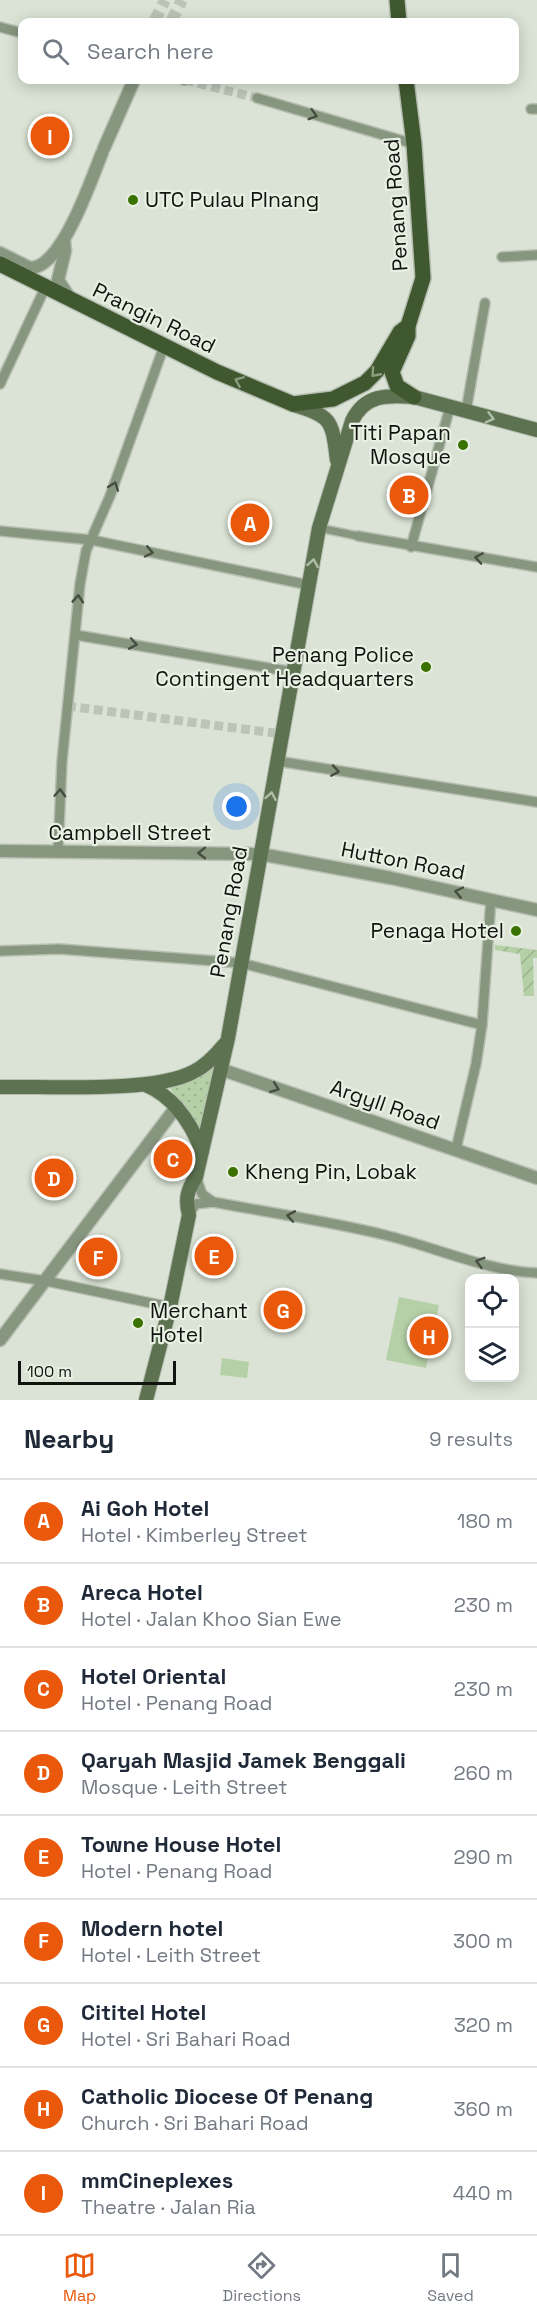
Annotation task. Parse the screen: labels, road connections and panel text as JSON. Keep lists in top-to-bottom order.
{
  "streets": {
    "main road": ["Penang Road", "Prangin Road"],
    "street": ["Campbell Street", "Hutton Road", "Argyll Road"]
  },
  "crossings": [
    ["Penang Road", "Prangin Road"],
    ["Penang Road", "Campbell Street"],
    ["Penang Road", "Hutton Road"],
    ["Penang Road", "Argyll Road"],
    ["Campbell Street", "Hutton Road"]
  ],
  "one_way": ["Prangin Road", "Argyll Road"],
  "places": [
    "UTC Pulau PInang",
    "Titi Papan Mosque",
    "Penang Police Contingent Headquarters",
    "Penaga Hotel",
    "Kheng Pin, Lobak",
    "Merchant Hotel"
  ],
  "scale_bar": "100 m",
  "page": {
    "search": "Search here",
    "pins": [
      "I",
      "B",
      "A",
      "C",
      "D",
      "E",
      "F",
      "G",
      "H"
    ],
    "scale": "100 m",
    "heading": ["Nearby", "9 results"],
    "list": [
      {
        "mark": "A",
        "name": "Ai Goh Hotel",
        "note": "Hotel · Kimberley Street",
        "value": "180 m"
      },
      {
        "mark": "B",
        "name": "Areca Hotel",
        "note": "Hotel · Jalan Khoo Sian Ewe",
        "value": "230 m"
      },
      {
        "mark": "C",
        "name": "Hotel Oriental",
        "note": "Hotel · Penang Road",
        "value": "230 m"
      },
      {
        "mark": "D",
        "name": "Qaryah Masjid Jamek Benggali",
        "note": "Mosque · Leith Street",
        "value": "260 m"
      },
      {
        "mark": "E",
        "name": "Towne House Hotel",
        "note": "Hotel · Penang Road",
        "value": "290 m"
      },
      {
        "mark": "F",
        "name": "Modern hotel",
        "note": "Hotel · Leith Street",
        "value": "300 m"
      },
      {
        "mark": "G",
        "name": "Cititel Hotel",
        "note": "Hotel · Sri Bahari Road",
        "value": "320 m"
      },
      {
        "mark": "H",
        "name": "Catholic Diocese Of Penang",
        "note": "Church · Sri Bahari Road",
        "value": "360 m"
      },
      {
        "mark": "I",
        "name": "mmCineplexes",
        "note": "Theatre · Jalan Ria",
        "value": "440 m"
      }
    ],
    "nav": ["Map", "Directions", "Saved"]
  }
}
